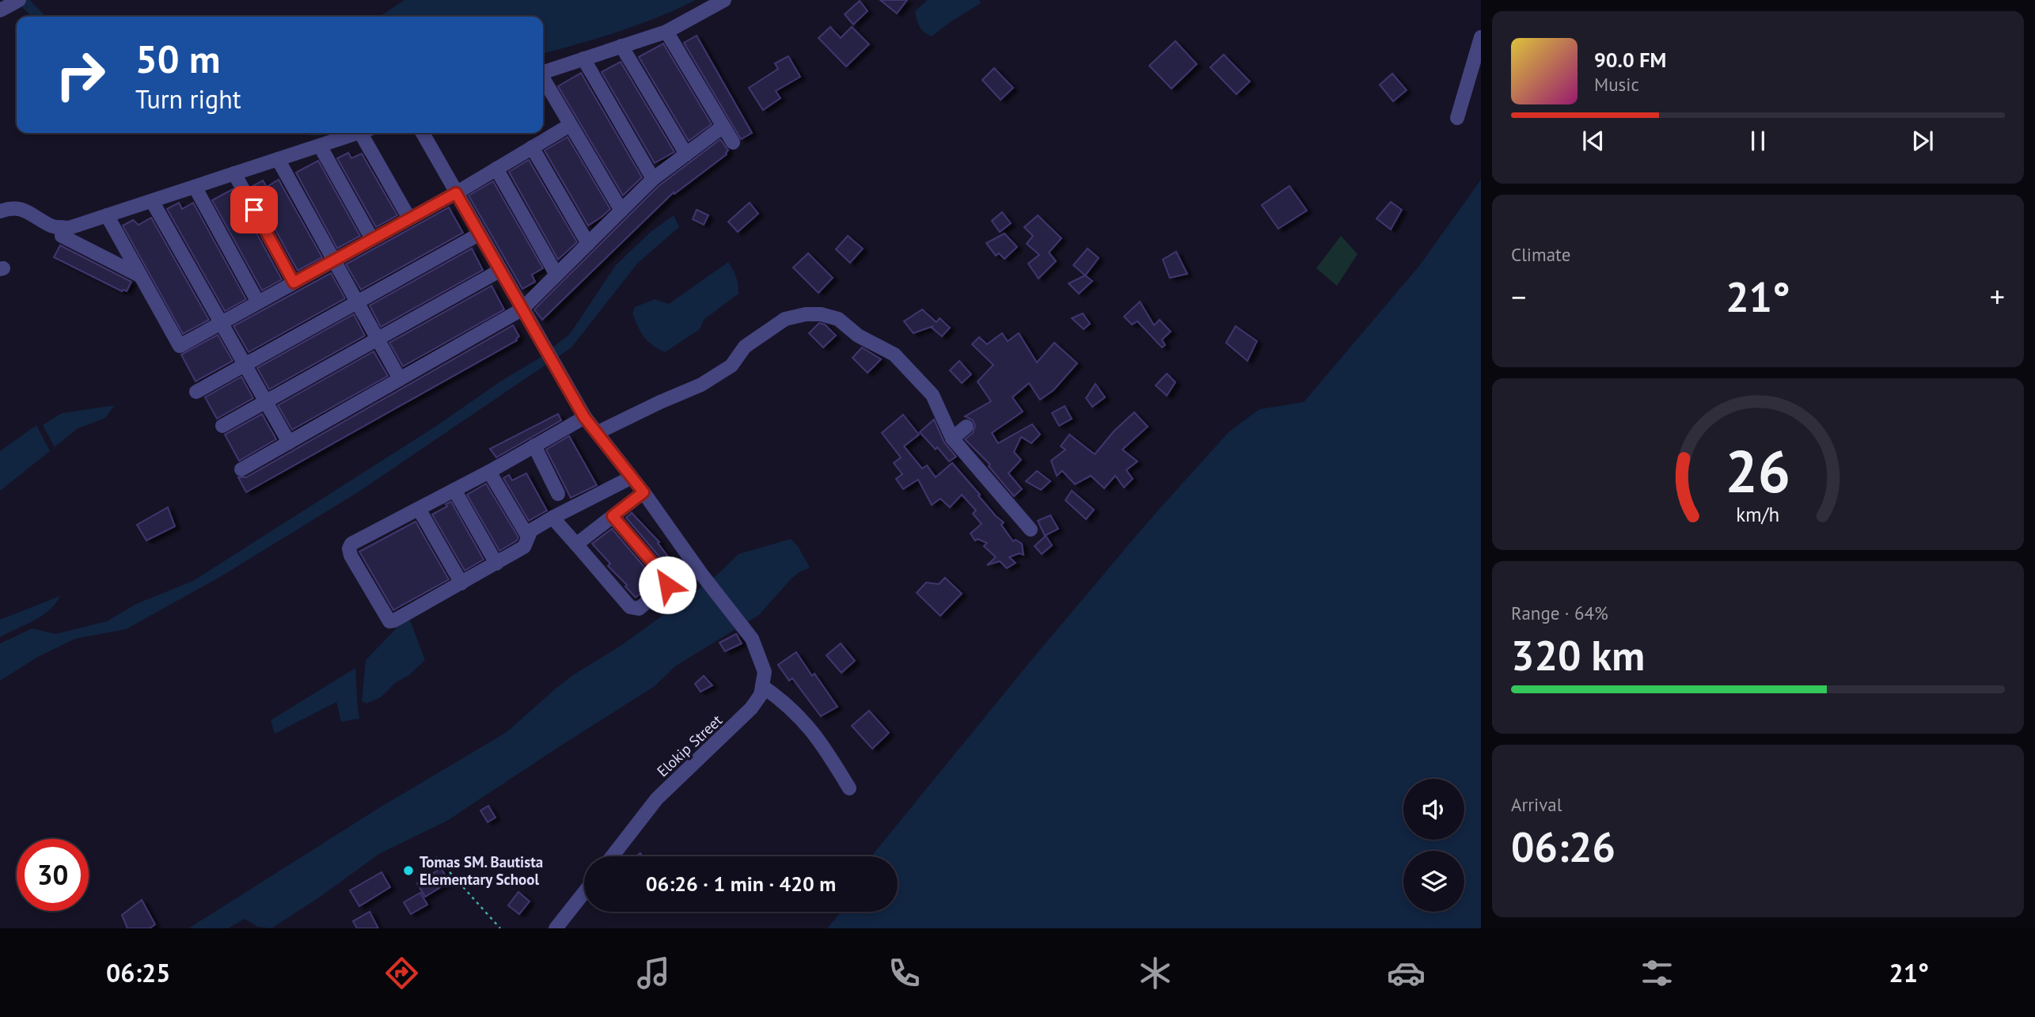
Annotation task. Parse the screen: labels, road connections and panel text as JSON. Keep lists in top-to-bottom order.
{
  "streets": {
    "street": ["Elokip Street"]
  },
  "places": ["Tomas SM. Bautista Elementary School"],
  "page": {
    "turn": ["50 m", "Turn right"],
    "song": ["90.0 FM", "Music"],
    "tile": [
      "Climate",
      ["Range · 64%", "320 km"],
      ["Arrival", "06:26"]
    ],
    "heat": ["−", "21°", "+"],
    "limit": "30",
    "trip": "06:26 · 1 min · 420 m",
    "tabs": ["06:25", "21°"],
    "gauge": ["26", "km/h"]
  }
}
